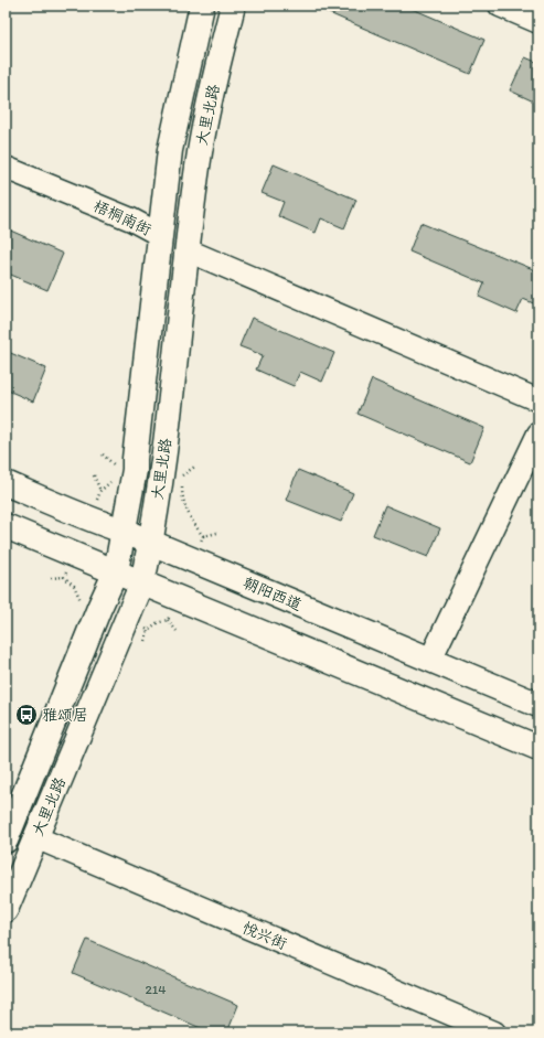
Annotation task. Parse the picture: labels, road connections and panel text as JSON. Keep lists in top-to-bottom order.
{
  "streets": {
    "main road": ["大里北路", "朝阳西道"],
    "street": ["梧桐南街", "悦兴街"]
  },
  "crossings": [
    ["大里北路", "梧桐南街"],
    ["大里北路", "朝阳西道"],
    ["大里北路", "悦兴街"]
  ],
  "places": {
    "bus stop": ["雅颂居"]
  },
  "house_numbers": ["214"]
}
